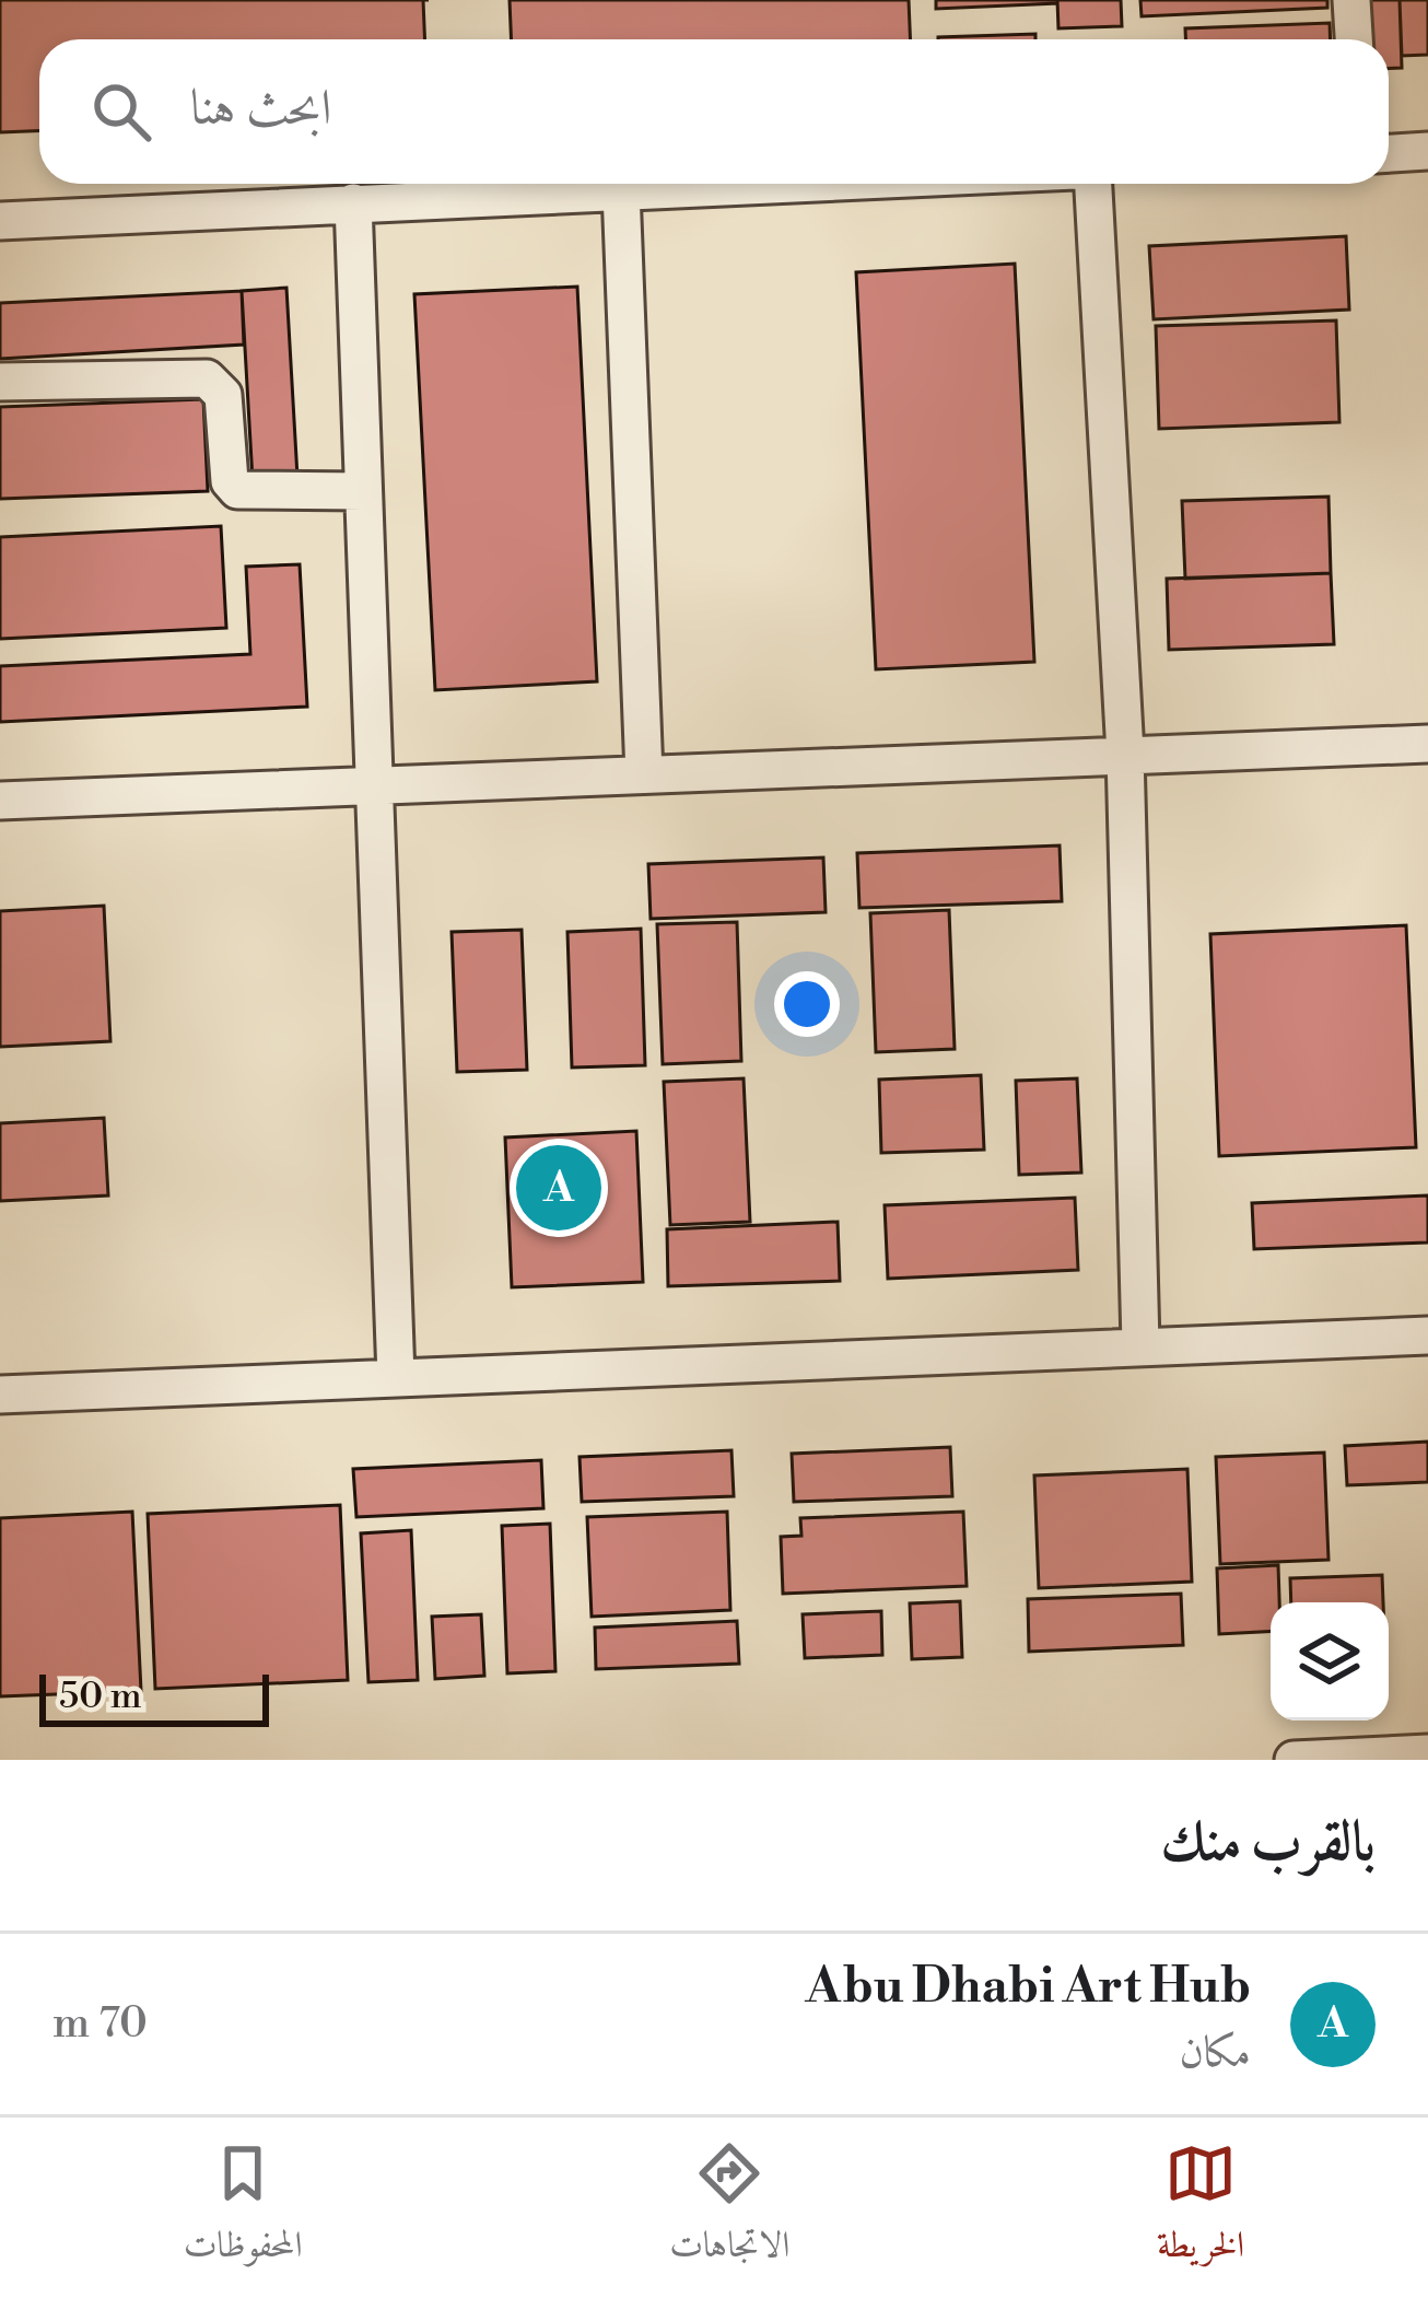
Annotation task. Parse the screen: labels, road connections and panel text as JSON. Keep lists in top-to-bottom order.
{
  "scale_bar": "50 m",
  "page": {
    "search": "ابحث هنا",
    "pins": "A",
    "scale": "50 m",
    "heading": "بالقرب منك",
    "list": [
      {
        "mark": "A",
        "name": "Abu Dhabi Art Hub",
        "note": "مكان",
        "value": "70 m"
      }
    ],
    "nav": ["الخريطة", "الاتجاهات", "المحفوظات"]
  }
}
